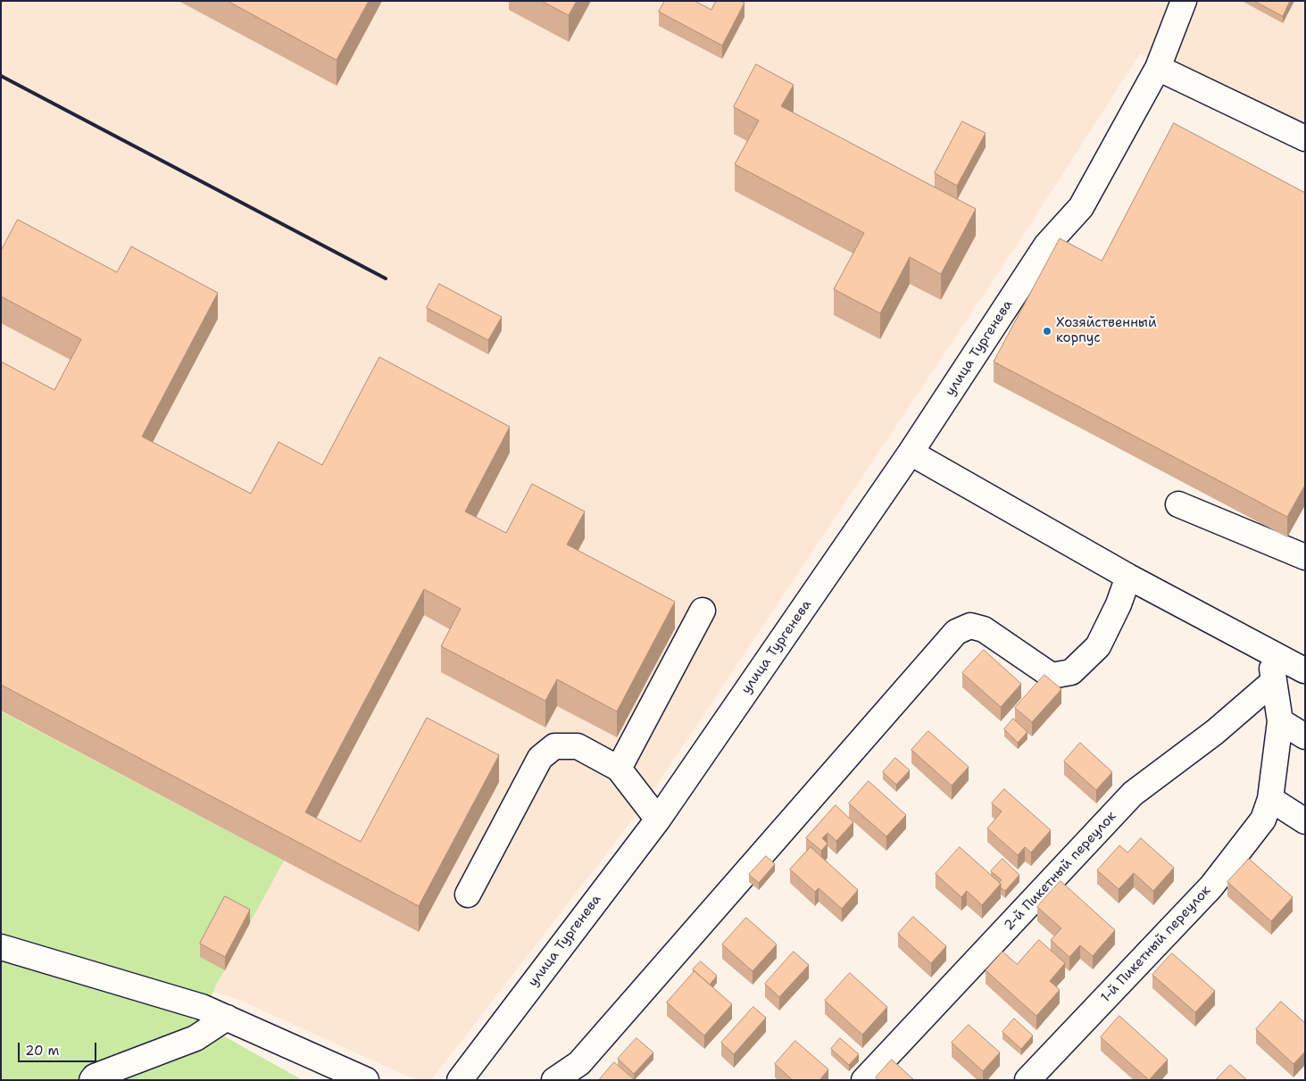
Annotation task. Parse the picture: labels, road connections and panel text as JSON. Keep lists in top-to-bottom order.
{
  "streets": {
    "street": ["улица Тургенева", "2-й Пикетный переулок", "1-й Пикетный переулок"]
  },
  "crossings": [
    ["2-й Пикетный переулок", "1-й Пикетный переулок"]
  ],
  "places": ["Хозяйственный корпус"],
  "scale_bar": "20 m"
}
